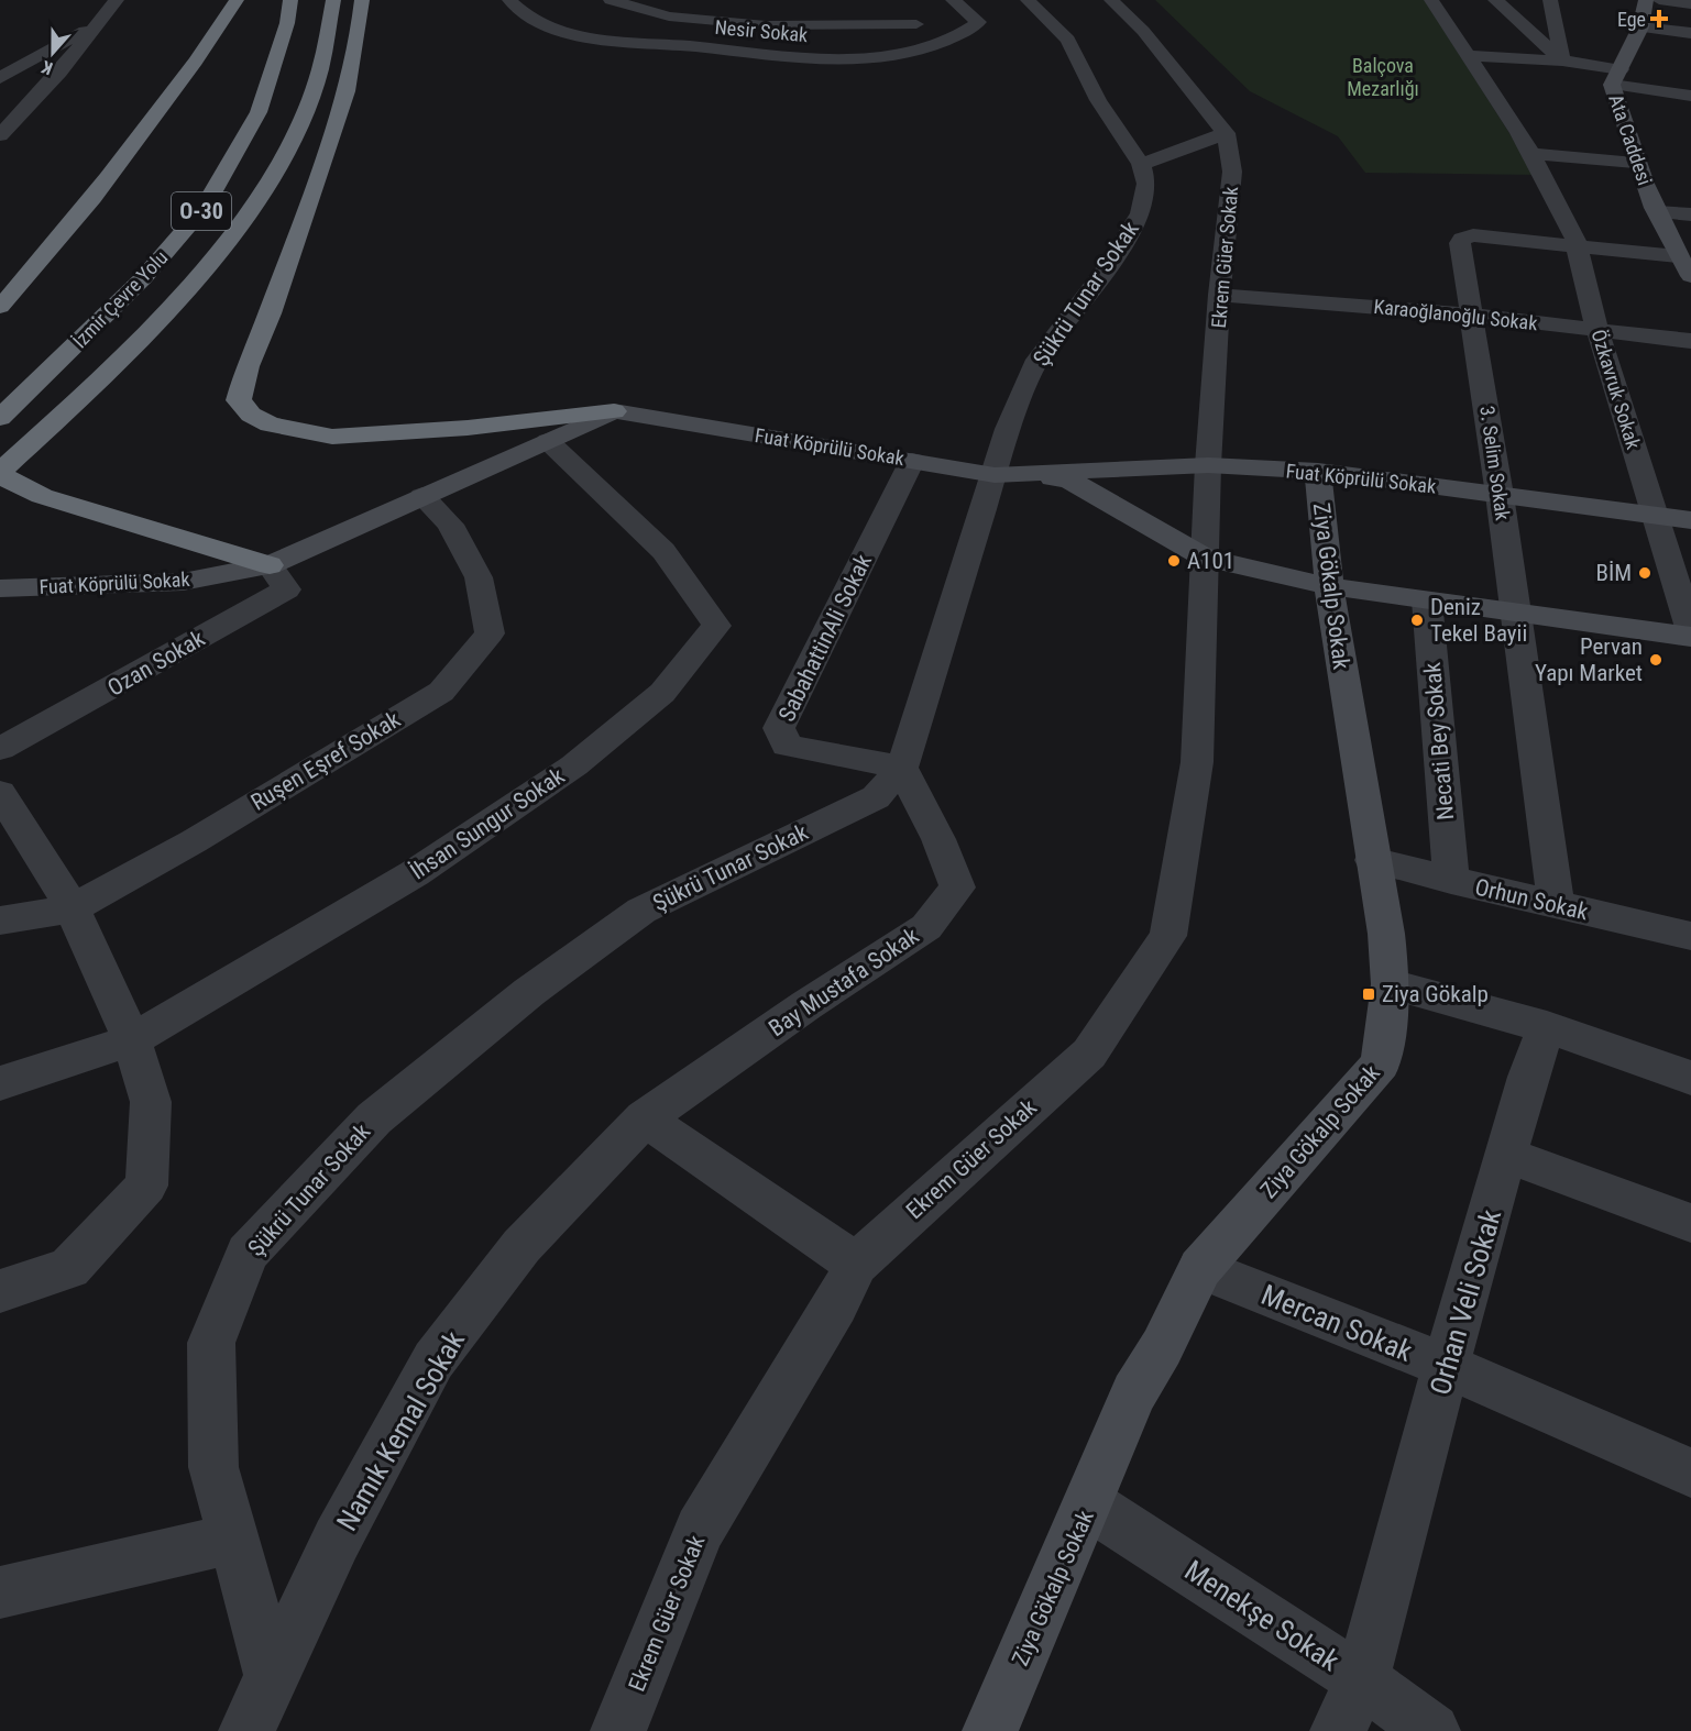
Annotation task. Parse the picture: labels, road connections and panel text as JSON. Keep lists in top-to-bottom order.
{
  "streets": {
    "highway": ["O-30", "İzmir Çevre Yolu"],
    "main road": ["Ata Caddesi", "Fuat Köprülü Sokak", "Ziya Gökalp Sokak"],
    "street": [
      "Nesir Sokak",
      "Ekrem Güer Sokak",
      "Şükrü Tunar Sokak",
      "Karaoğlanoğlu Sokak",
      "Özkavruk Sokak",
      "3. Selim Sokak",
      "SabahattinAli Sokak",
      "Ozan Sokak",
      "Necati Bey Sokak",
      "Ruşen Eşref Sokak",
      "İhsan Sungur Sokak",
      "Orhun Sokak",
      "Bay Mustafa Sokak",
      "Orhan Veli Sokak",
      "Mercan Sokak",
      "Namık Kemal Sokak",
      "Menekşe Sokak"
    ]
  },
  "crossings": [
    ["Ata Caddesi", "3. Selim Sokak"],
    ["Ekrem Güer Sokak", "Karaoğlanoğlu Sokak"],
    ["Ekrem Güer Sokak", "Fuat Köprülü Sokak"],
    ["Şükrü Tunar Sokak", "Fuat Köprülü Sokak"],
    ["Şükrü Tunar Sokak", "SabahattinAli Sokak"],
    ["Şükrü Tunar Sokak", "Bay Mustafa Sokak"],
    ["Şükrü Tunar Sokak", "Namık Kemal Sokak"],
    ["Karaoğlanoğlu Sokak", "Özkavruk Sokak"],
    ["Karaoğlanoğlu Sokak", "3. Selim Sokak"],
    ["Özkavruk Sokak", "Fuat Köprülü Sokak"],
    ["Özkavruk Sokak", "3. Selim Sokak"],
    ["Fuat Köprülü Sokak", "3. Selim Sokak"],
    ["Fuat Köprülü Sokak", "Ziya Gökalp Sokak"],
    ["Fuat Köprülü Sokak", "SabahattinAli Sokak"],
    ["Fuat Köprülü Sokak", "Ozan Sokak"],
    ["Fuat Köprülü Sokak", "Ruşen Eşref Sokak"],
    ["Fuat Köprülü Sokak", "İhsan Sungur Sokak"],
    ["3. Selim Sokak", "Orhun Sokak"],
    ["Ziya Gökalp Sokak", "Orhun Sokak"],
    ["Ziya Gökalp Sokak", "Mercan Sokak"],
    ["Ziya Gökalp Sokak", "Menekşe Sokak"],
    ["SabahattinAli Sokak", "Bay Mustafa Sokak"],
    ["Necati Bey Sokak", "Orhun Sokak"],
    ["Bay Mustafa Sokak", "Namık Kemal Sokak"],
    ["Orhan Veli Sokak", "Mercan Sokak"],
    ["Orhan Veli Sokak", "Menekşe Sokak"]
  ],
  "parks": ["Balçova Mezarlığı"],
  "places": {
    "health": ["Ege"],
    "other": [
      "A101",
      "BİM",
      "Deniz Tekel Bayii",
      "Pervan Yapı Market"
    ],
    "transit": ["Ziya Gökalp"]
  },
  "north": "bottom"
}
